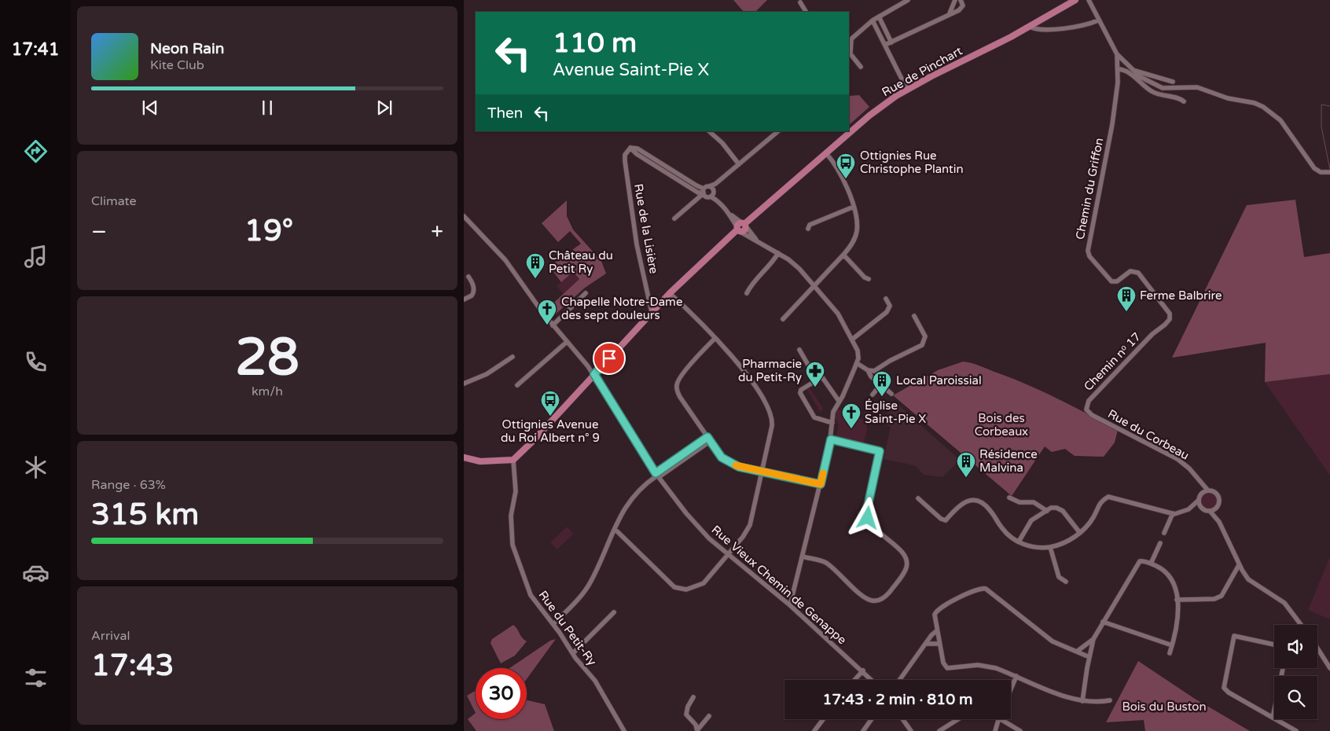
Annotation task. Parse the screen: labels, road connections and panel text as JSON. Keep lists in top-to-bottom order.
{
  "streets": {
    "main road": ["Rue de Pinchart"],
    "street": [
      "Chemin du Griffon",
      "Rue de la Lisière",
      "Chemin nᵒ 17",
      "Rue du Corbeau",
      "Rue Vieux Chemin de Genappe",
      "Rue du Petit-Ry"
    ]
  },
  "crossings": [
    ["Rue de Pinchart", "Rue de la Lisière"],
    ["Rue de Pinchart", "Rue Vieux Chemin de Genappe"],
    ["Rue de Pinchart", "Rue du Petit-Ry"],
    ["Chemin du Griffon", "Chemin nᵒ 17"],
    ["Chemin nᵒ 17", "Rue du Corbeau"]
  ],
  "parks": ["Bois des Corbeaux", "Bois du Buston"],
  "places": {
    "bus stop": ["Ottignies Rue Christophe Plantin", "Ottignies Avenue du Roi Albert n° 9"],
    "building": [
      "Château du Petit Ry",
      "Ferme Balbrire",
      "Local Paroissial",
      "Résidence Malvina"
    ],
    "church": ["Chapelle Notre-Dame des sept douleurs", "Église Saint-Pie X"],
    "pharmacy": ["Pharmacie du Petit-Ry"]
  },
  "page": {
    "tabs": "17:41",
    "turn": ["110 m", "Avenue Saint-Pie X"],
    "song": ["Neon Rain", "Kite Club"],
    "then": "Then",
    "tile": [
      "Climate",
      ["28", "km/h"],
      ["Range · 63%", "315 km"],
      ["Arrival", "17:43"]
    ],
    "heat": ["−", "19°", "+"],
    "limit": "30",
    "trip": "17:43 · 2 min · 810 m"
  }
}
